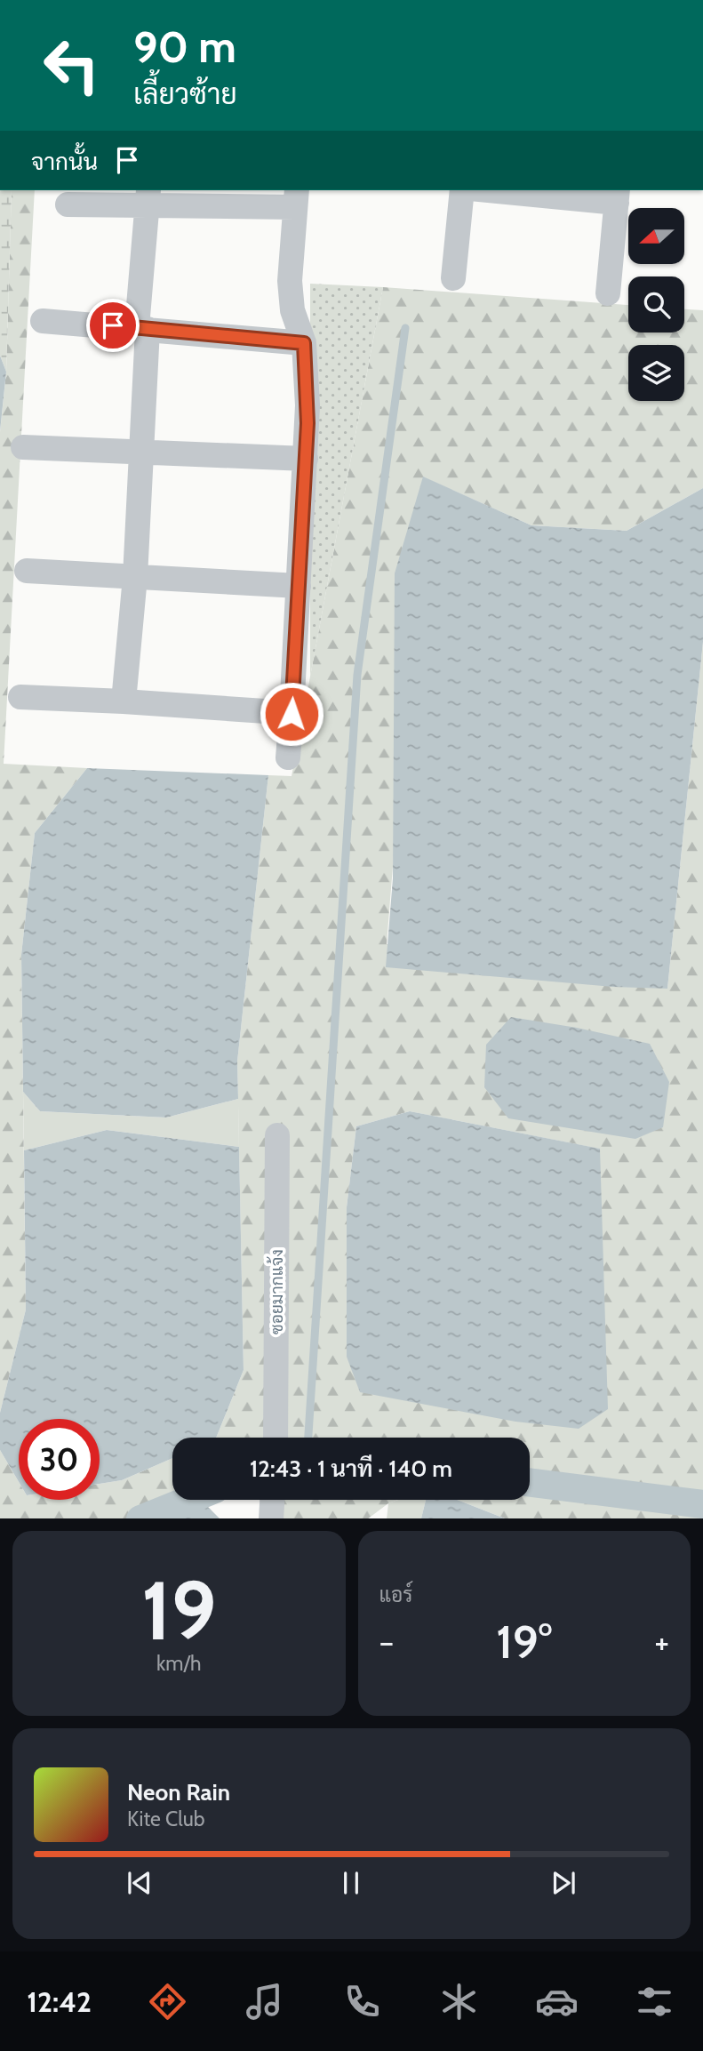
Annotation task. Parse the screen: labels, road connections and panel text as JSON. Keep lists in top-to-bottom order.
{
  "streets": {
    "street": ["ซอยมากแจ้ง"]
  },
  "north": "left",
  "page": {
    "turn": ["90 m", "เลี้ยวซ้าย"],
    "then": "จากนั้น",
    "limit": "30",
    "trip": "12:43 · 1 นาที · 140 m",
    "tile": [
      ["19", "km/h"],
      "แอร์"
    ],
    "heat": ["−", "19°", "+"],
    "song": ["Neon Rain", "Kite Club"],
    "tabs": "12:42"
  }
}
